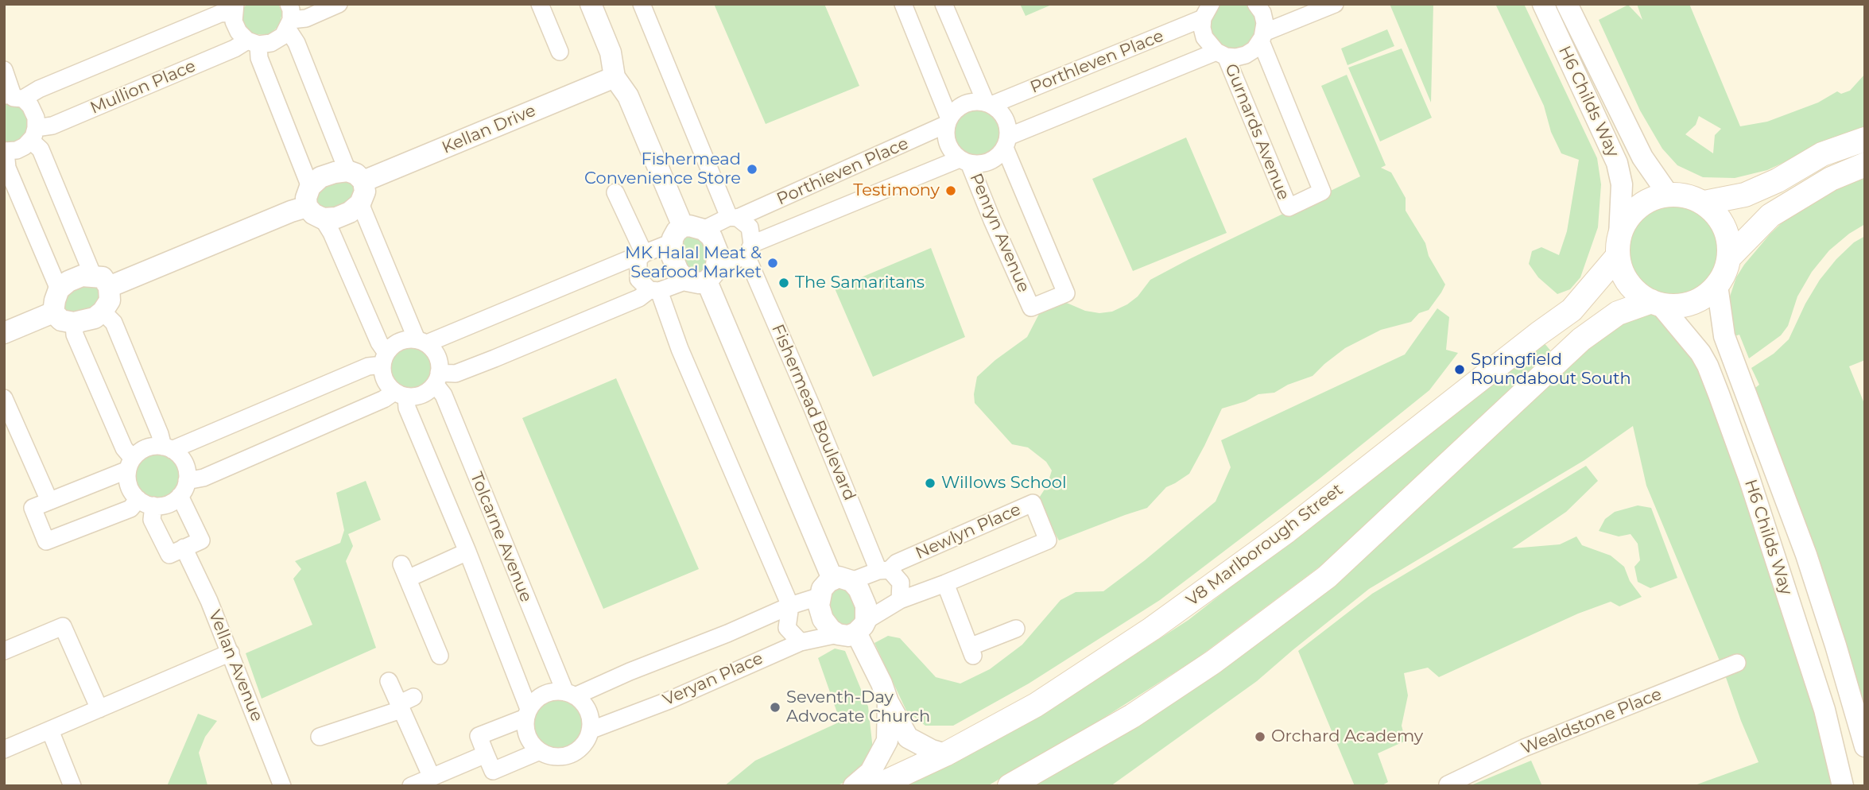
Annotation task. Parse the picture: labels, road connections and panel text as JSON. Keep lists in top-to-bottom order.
{
  "streets": {
    "main road": ["V8 Marlborough Street"],
    "street": [
      "Porthleven Place",
      "Mullion Place",
      "H6 Childs Way",
      "Kellan Drive",
      "Gurnards Avenue",
      "Porthieven Place",
      "Penryn Avenue",
      "Fishermead Boulevard",
      "Newlyn Place",
      "Tolcarne Avenue",
      "Vellan Avenue",
      "Veryan Place",
      "Wealdstone Place"
    ]
  },
  "crossings": [
    ["Porthleven Place", "Porthieven Place"],
    ["Porthleven Place", "Penryn Avenue"],
    ["H6 Childs Way", "V8 Marlborough Street"],
    ["Porthieven Place", "Penryn Avenue"],
    ["Porthieven Place", "Fishermead Boulevard"],
    ["Fishermead Boulevard", "Newlyn Place"],
    ["Newlyn Place", "Veryan Place"],
    ["Tolcarne Avenue", "Veryan Place"]
  ],
  "places": [
    "Fishermead Convenience Store",
    "Testimony",
    "MK Halal Meat & Seafood Market",
    "The Samaritans",
    "Springfield Roundabout South",
    "Willows School",
    "Seventh-Day Advocate Church",
    "Orchard Academy"
  ]
}
